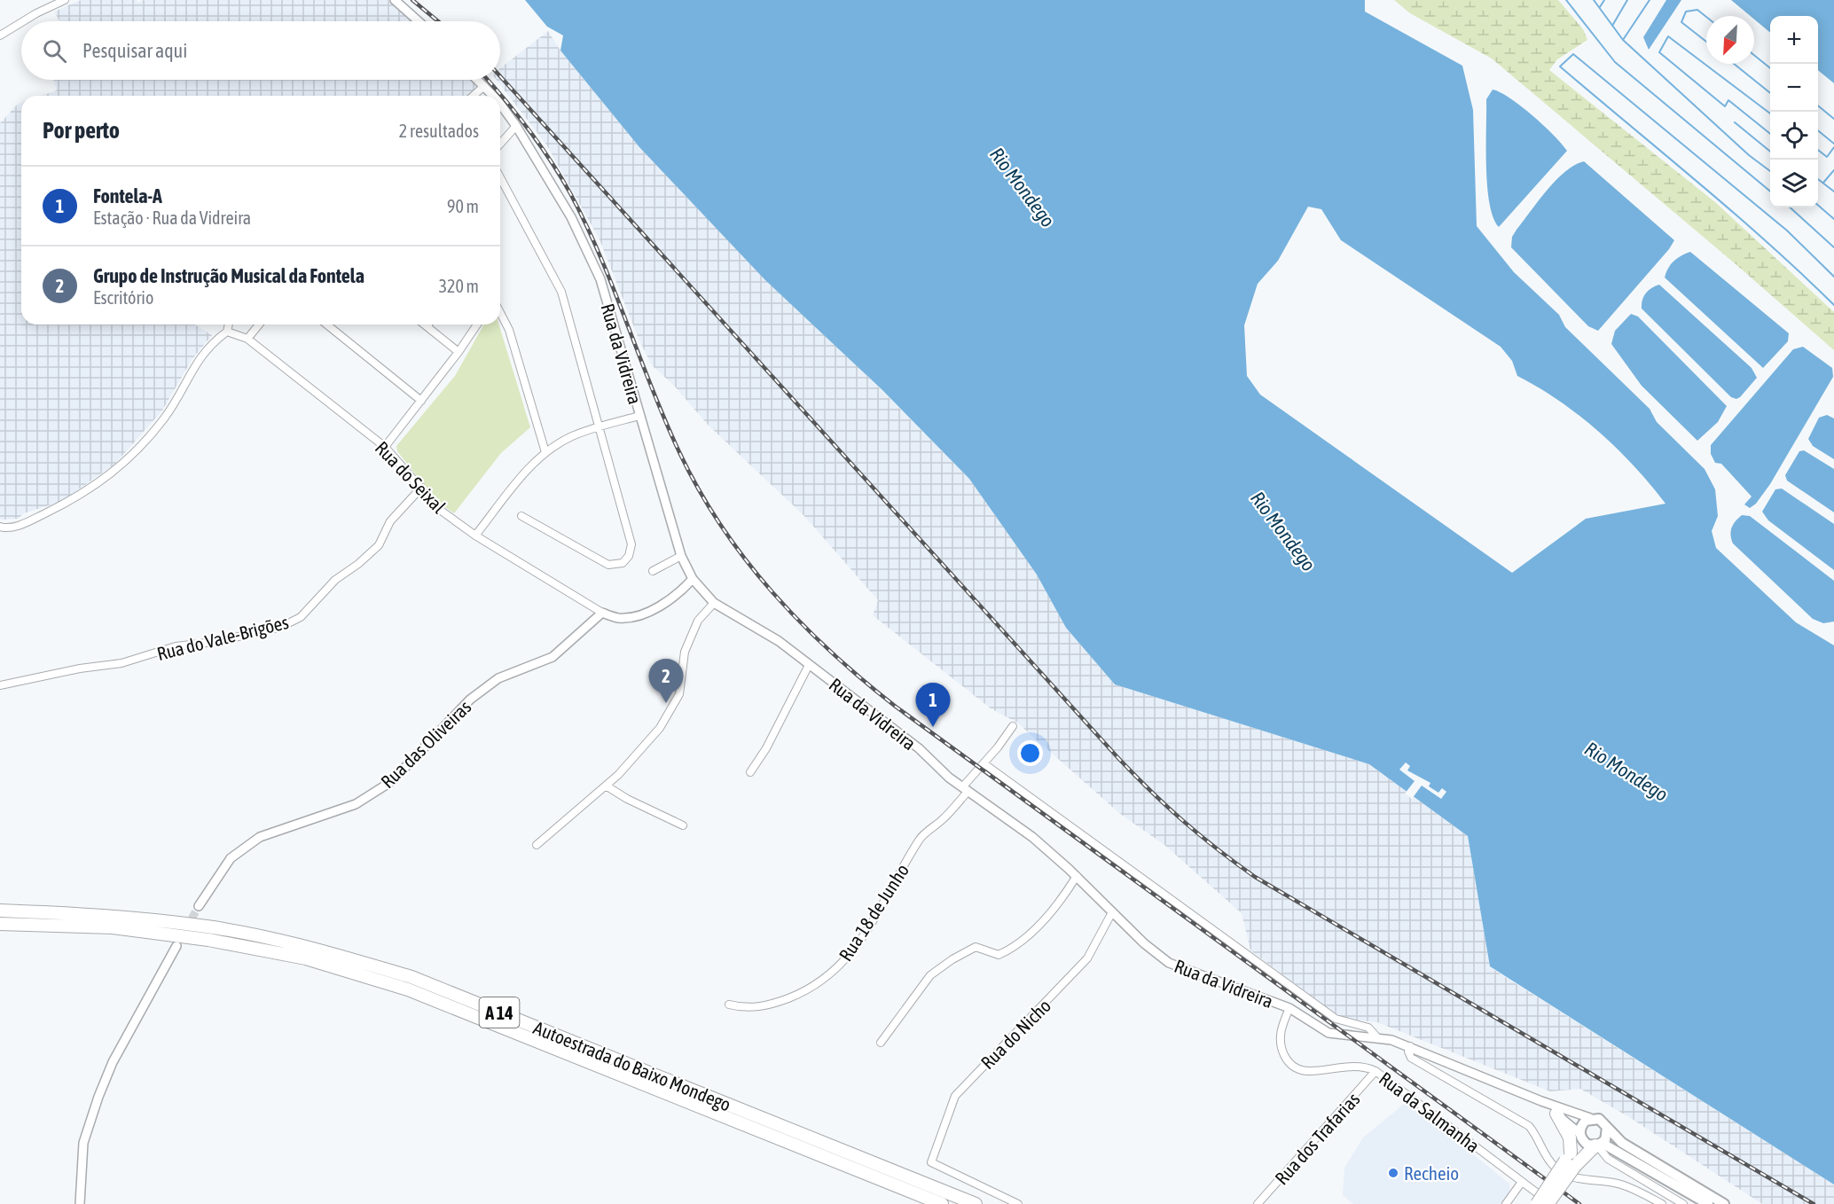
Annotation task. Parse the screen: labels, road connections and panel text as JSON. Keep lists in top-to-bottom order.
{
  "streets": {
    "highway": ["A 14", "Autoestrada do Baixo Mondego"],
    "street": [
      "Rua da Vidreira",
      "Rua do Seixal",
      "Rua do Vale-Brigões",
      "Rua das Oliveiras",
      "Rua 18 de Junho",
      "Rua do Nicho",
      "Rua da Salmanha",
      "Rua dos Trafarias"
    ]
  },
  "crossings": [
    ["Rua da Vidreira", "Rua 18 de Junho"],
    ["Rua da Vidreira", "Rua do Nicho"],
    ["Rua da Vidreira", "Rua da Salmanha"],
    ["Rua do Seixal", "Rua do Vale-Brigões"],
    ["Rua do Seixal", "Rua das Oliveiras"],
    ["Rua da Salmanha", "Rua dos Trafarias"]
  ],
  "water": ["Rio Mondego"],
  "places": ["Recheio"],
  "north": "bottom left",
  "page": {
    "map_buttons": ["+", "−"],
    "search": "Pesquisar aqui",
    "heading": ["Por perto", "2 resultados"],
    "list": [
      {
        "mark": "1",
        "name": "Fontela-A",
        "note": "Estação · Rua da Vidreira",
        "value": "90 m"
      },
      {
        "mark": "2",
        "name": "Grupo de Instrução Musical da Fontela",
        "note": "Escritório",
        "value": "320 m"
      }
    ],
    "pins": ["2", "1"]
  }
}
